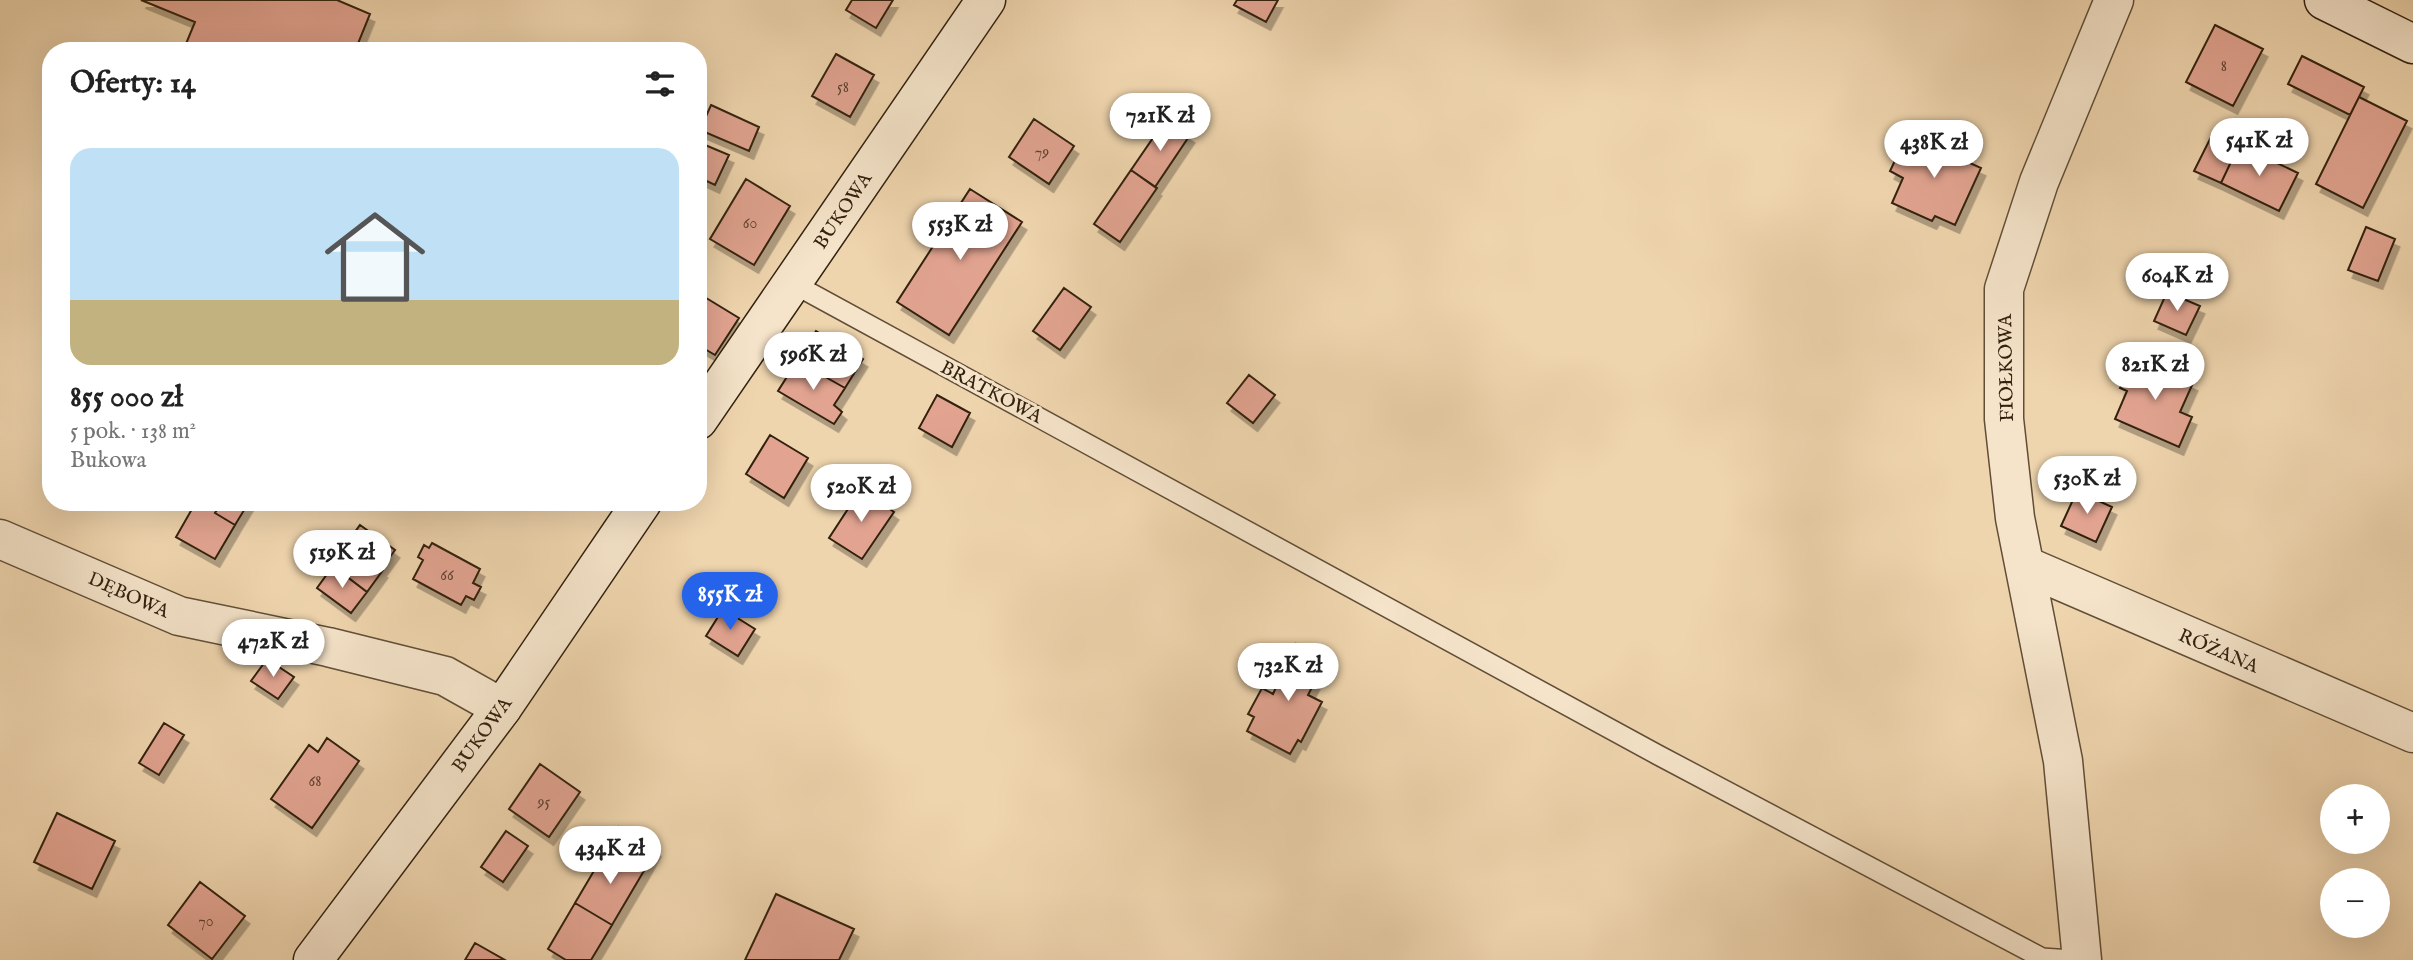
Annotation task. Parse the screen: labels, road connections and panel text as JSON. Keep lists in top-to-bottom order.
{
  "streets": {
    "street": [
      "BUKOWA",
      "FIOŁKOWA",
      "DĘBOWA",
      "RÓŻANA"
    ],
    "lane": ["BRATKOWA"]
  },
  "crossings": [
    ["BUKOWA", "BRATKOWA"],
    ["BUKOWA", "DĘBOWA"],
    ["FIOŁKOWA", "RÓŻANA"]
  ],
  "house_numbers": [
    "8",
    "58",
    "79",
    "60",
    "66",
    "68",
    "95",
    "70"
  ],
  "page": {
    "heading": "Oferty: 14",
    "price": [
      "721K zł",
      "541K zł",
      "438K zł",
      "553K zł",
      "604K zł",
      "596K zł",
      "821K zł",
      "530K zł",
      "520K zł",
      "519K zł",
      "855K zł",
      "472K zł",
      "732K zł",
      "434K zł"
    ],
    "list": [
      {
        "name": "855 000 zł",
        "note": "5 pok. · 138 m² · Bukowa"
      }
    ],
    "map_buttons": ["+", "−"]
  }
}
